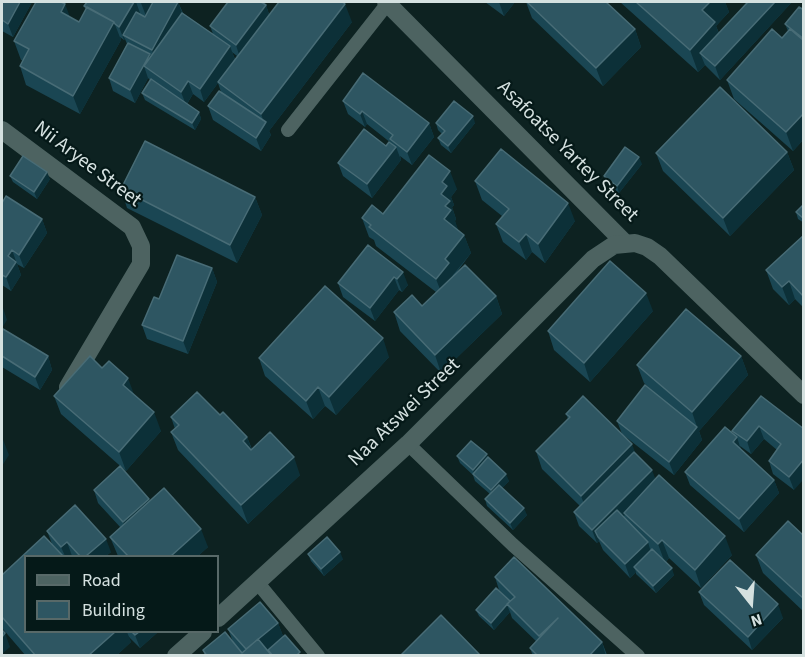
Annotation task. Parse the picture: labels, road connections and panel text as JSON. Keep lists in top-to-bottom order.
{
  "streets": {
    "street": ["Asafoatse Yartey Street", "Nii Aryee Street", "Naa Atswei Street"]
  },
  "crossings": [
    ["Asafoatse Yartey Street", "Naa Atswei Street"]
  ],
  "legend": ["Road", "Building"],
  "north": "bottom"
}
